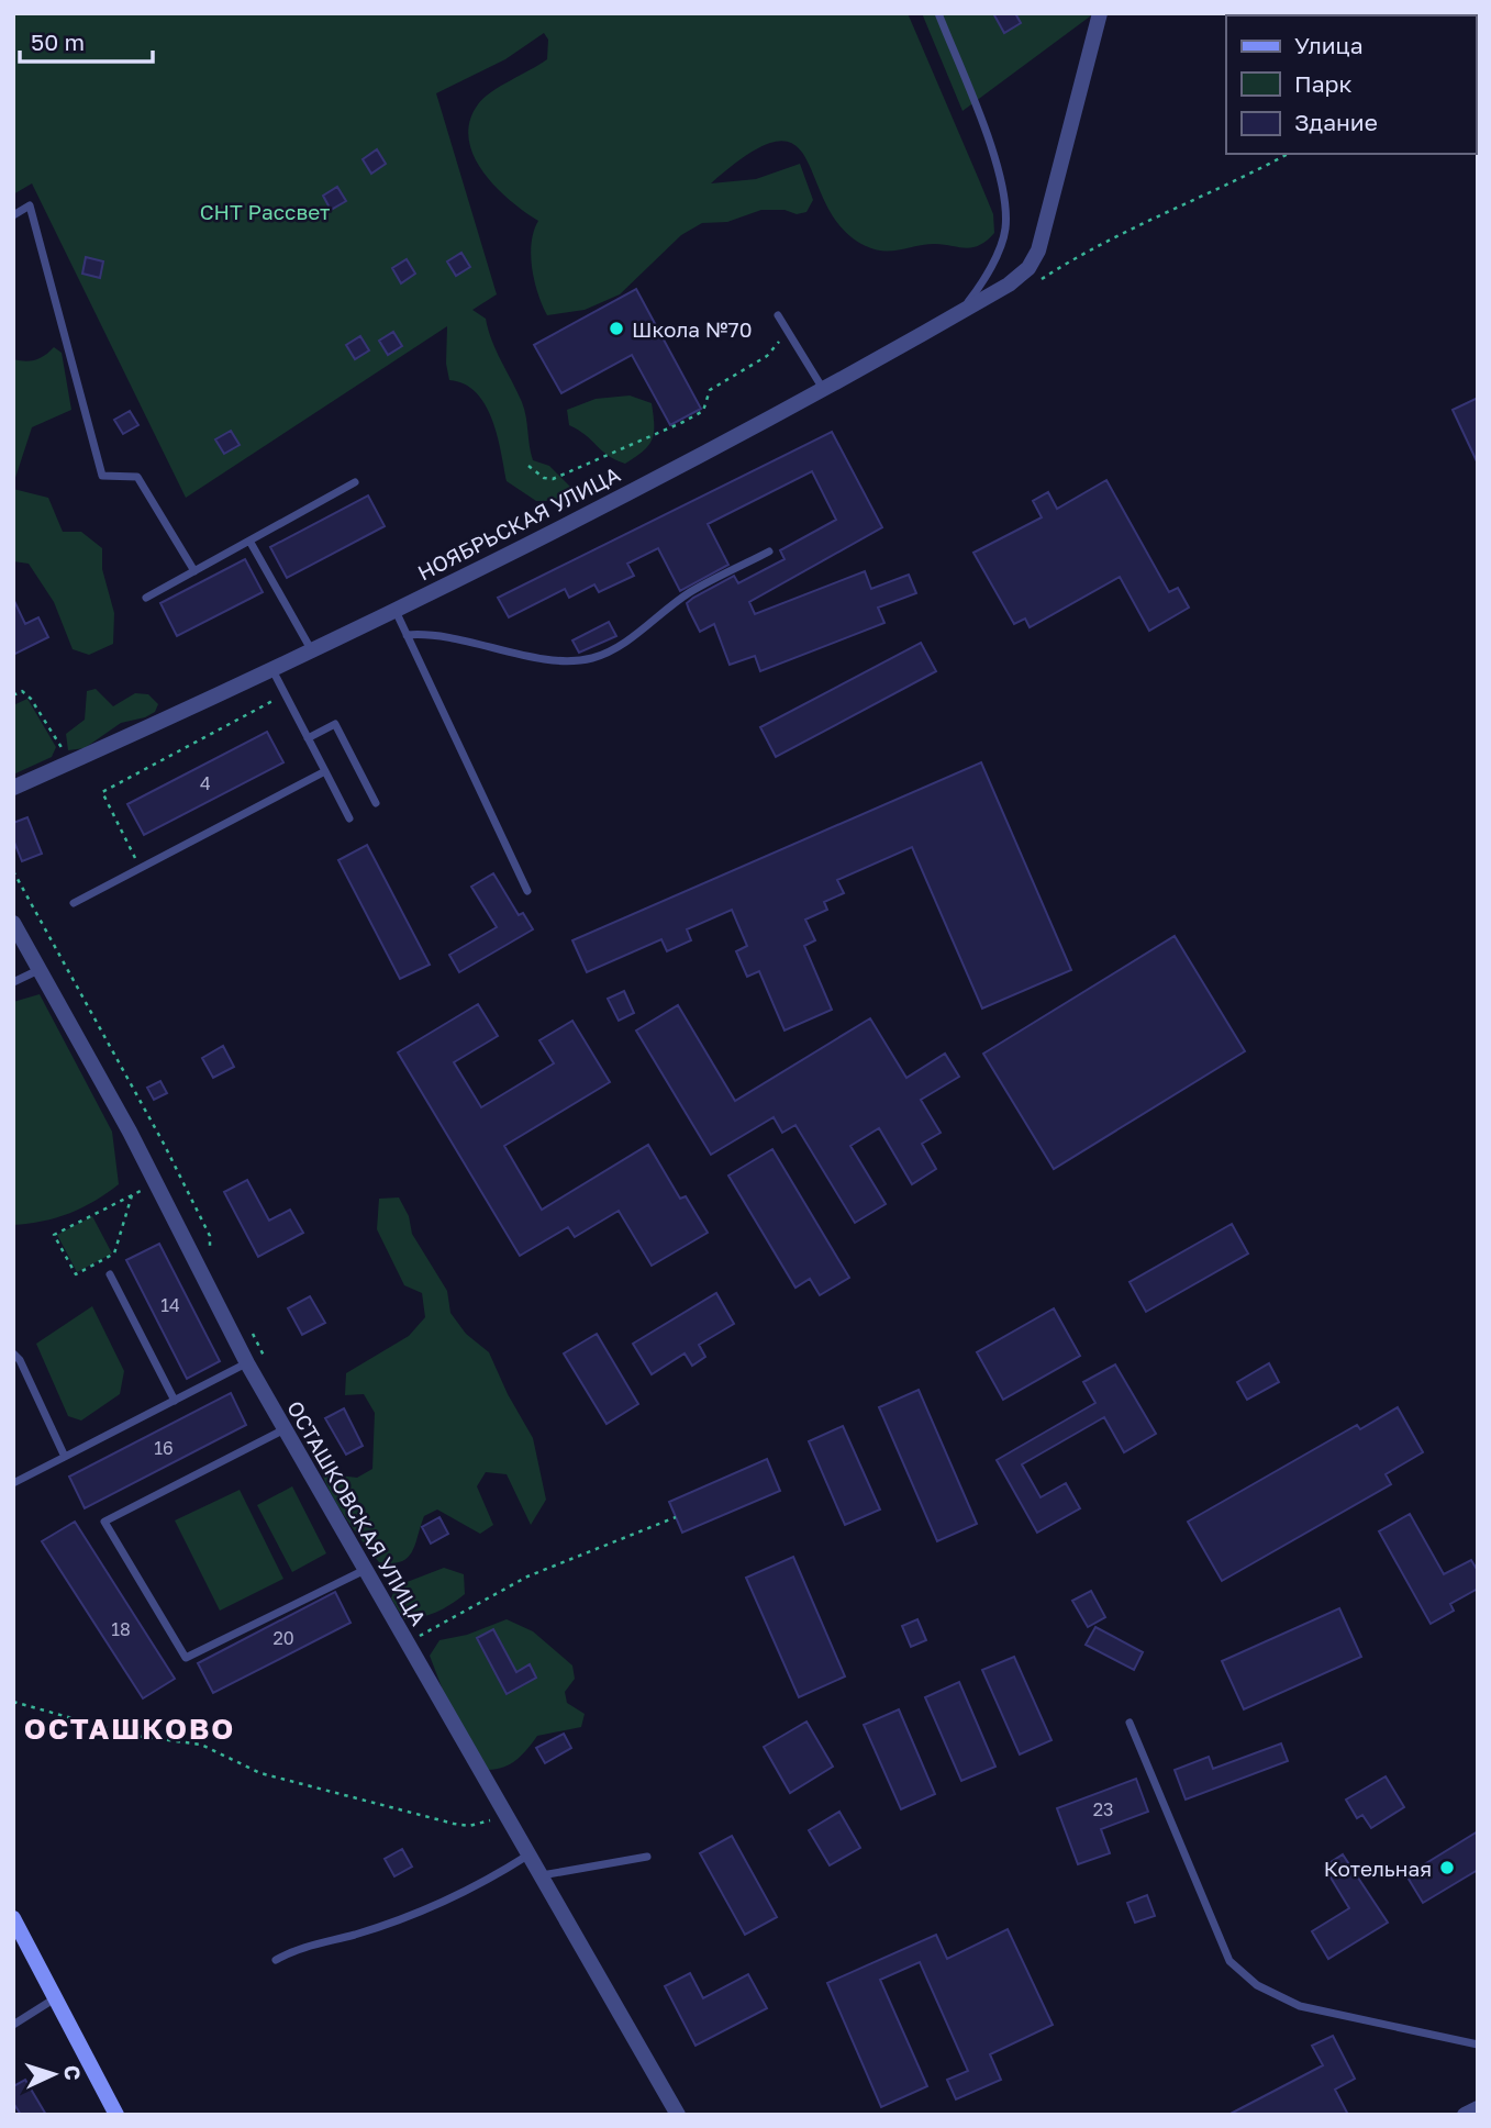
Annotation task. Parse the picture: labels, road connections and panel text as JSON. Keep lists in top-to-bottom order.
{
  "streets": {
    "street": ["НОЯБРЬСКАЯ УЛИЦА", "ОСТАШКОВСКАЯ УЛИЦА"]
  },
  "districts": ["ОСТАШКОВО"],
  "parks": ["СНТ Рассвет"],
  "places": ["Школа №70", "Котельная"],
  "house_numbers": [
    "4",
    "14",
    "16",
    "18",
    "20",
    "23"
  ],
  "legend": ["Улица", "Парк", "Здание"],
  "scale_bar": "50 m",
  "north": "right"
}
